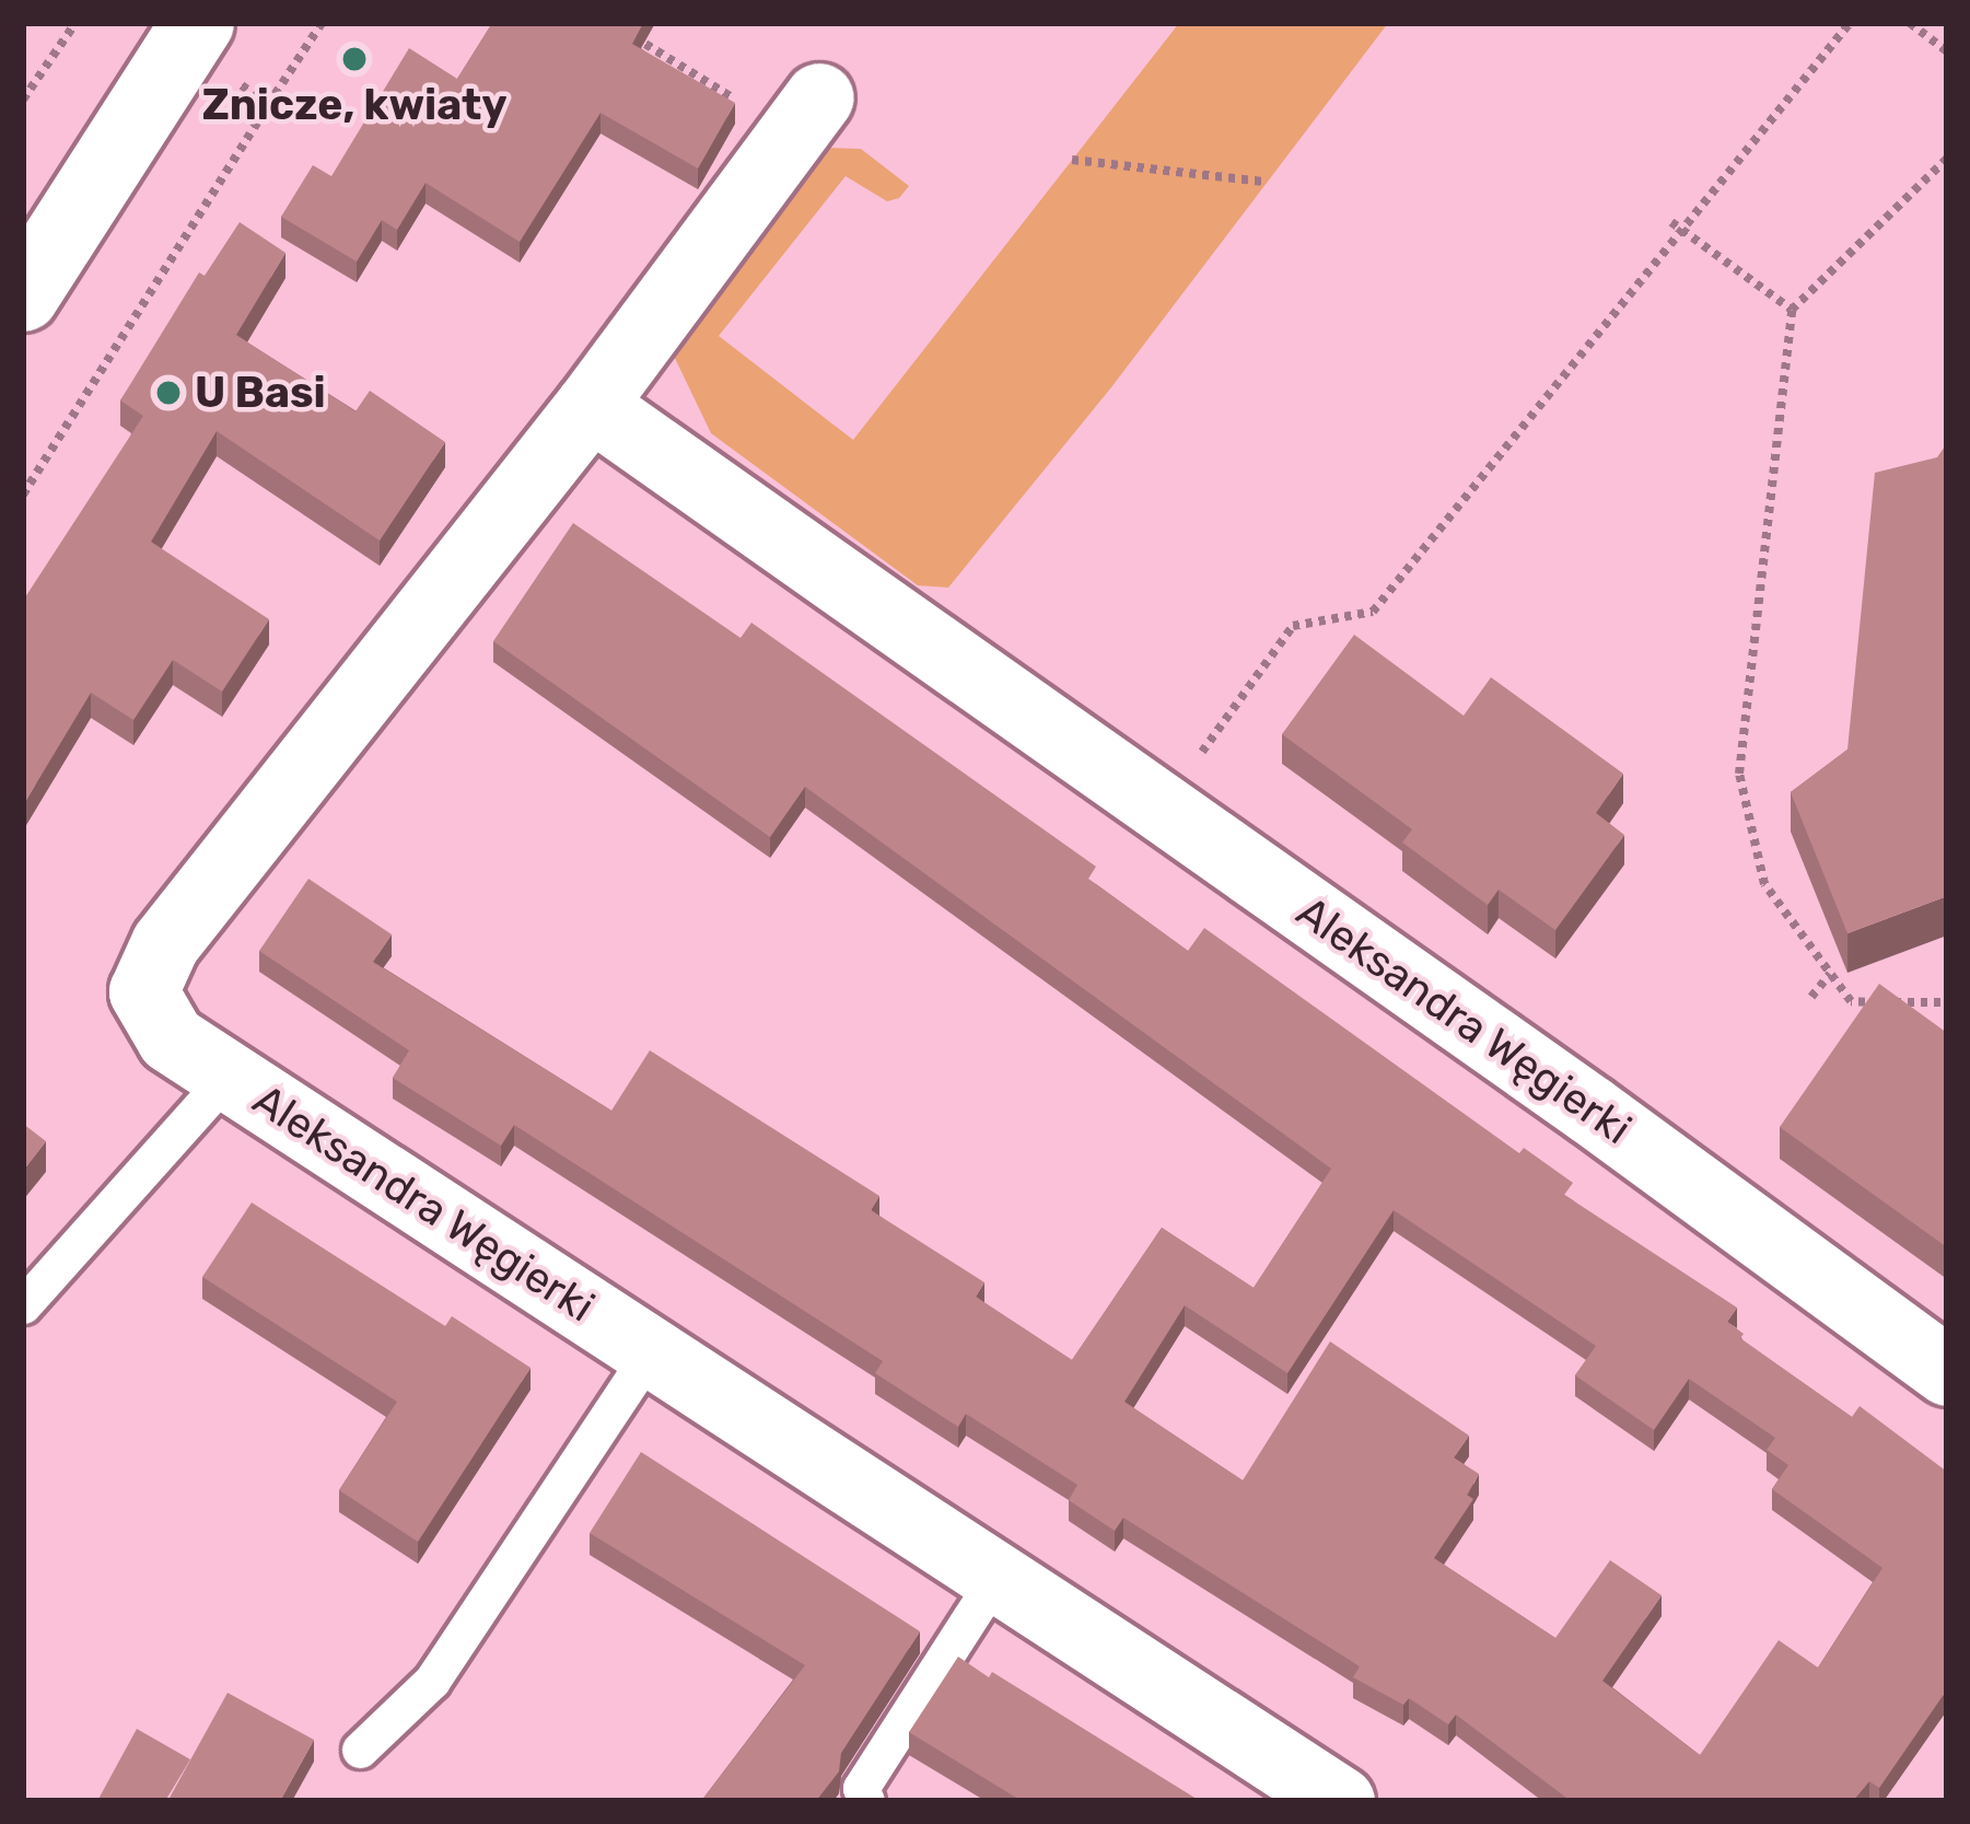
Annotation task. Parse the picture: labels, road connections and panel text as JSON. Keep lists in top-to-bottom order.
{
  "streets": {
    "street": ["Aleksandra Węgierki"]
  },
  "places": ["Znicze, kwiaty", "U Basi"]
}
